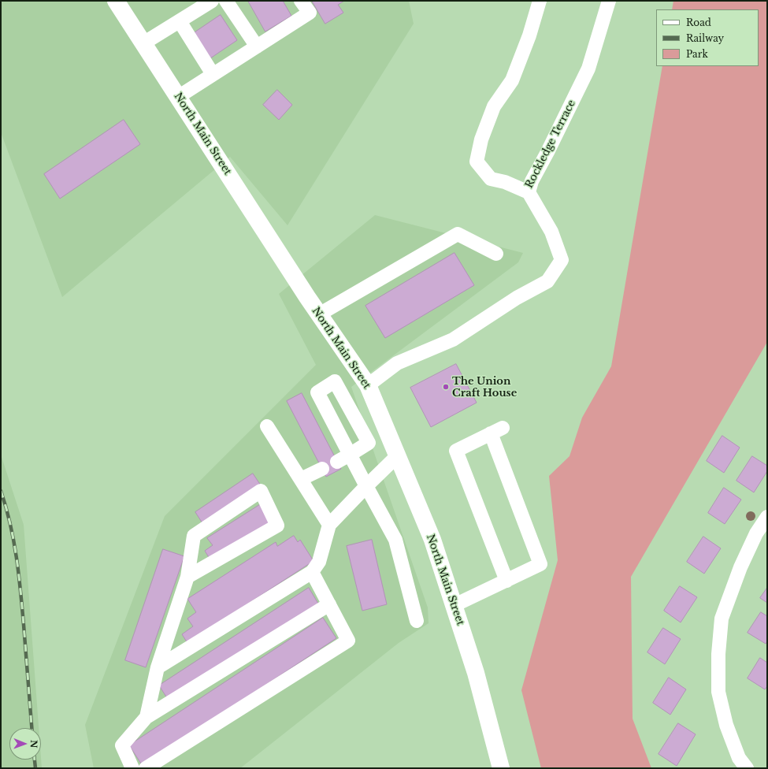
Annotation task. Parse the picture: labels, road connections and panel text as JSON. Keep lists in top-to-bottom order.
{
  "streets": {
    "main road": ["North Main Street"],
    "street": ["Rockledge Terrace"]
  },
  "places": ["The Union Craft House"],
  "legend": ["Road", "Railway", "Park"],
  "north": "right"
}
